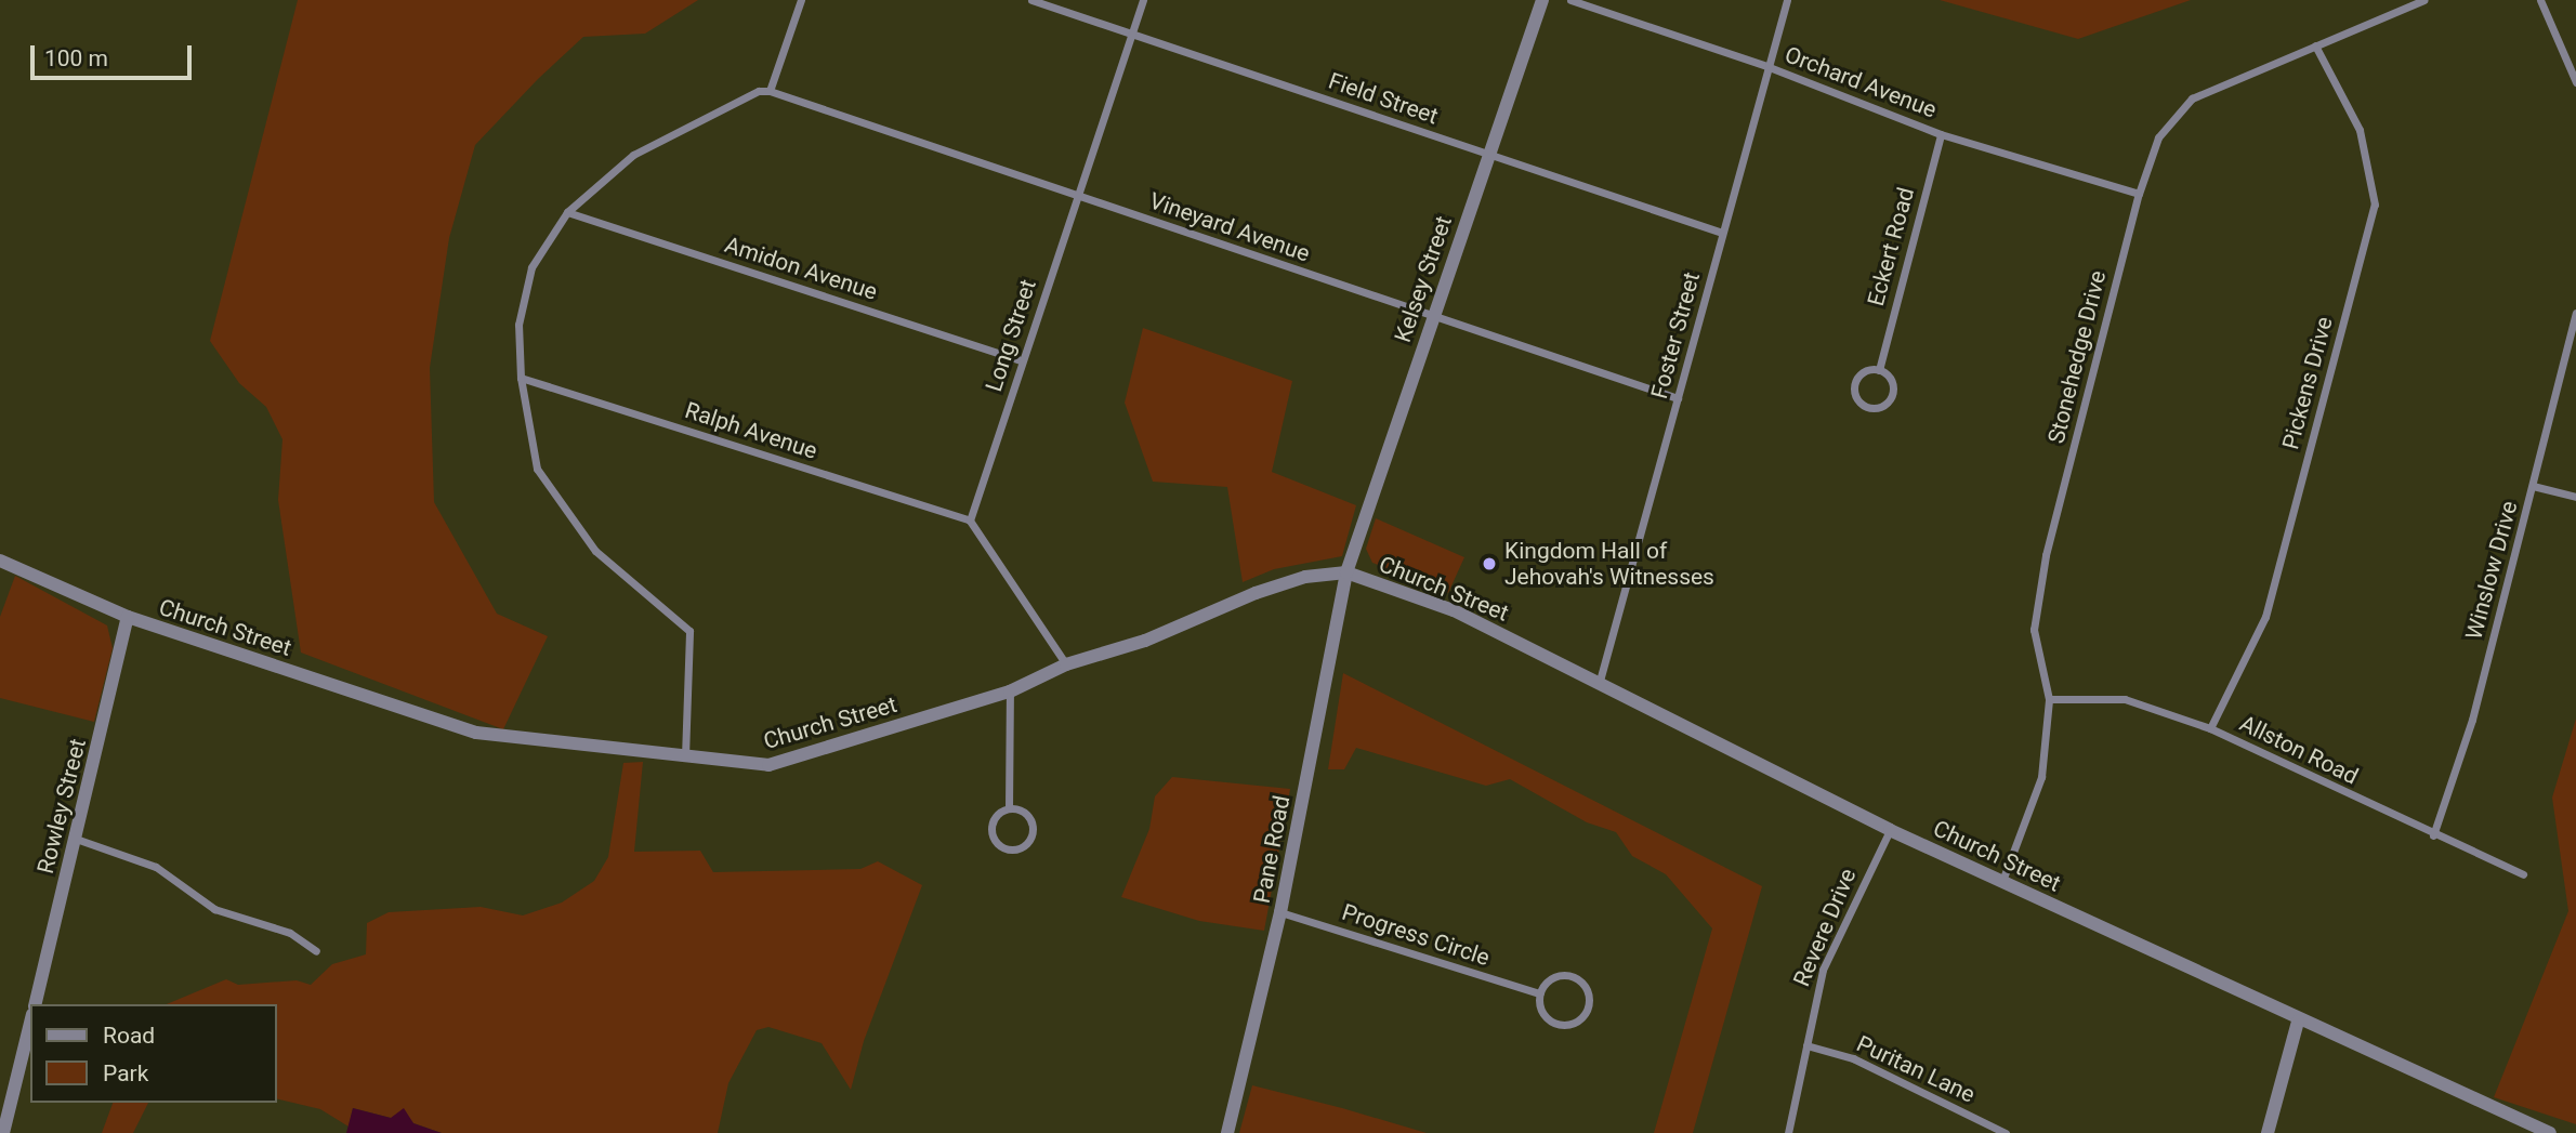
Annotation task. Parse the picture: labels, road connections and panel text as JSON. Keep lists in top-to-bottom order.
{
  "streets": {
    "street": [
      "Orchard Avenue",
      "Field Street",
      "Vineyard Avenue",
      "Eckert Road",
      "Amidon Avenue",
      "Kelsey Street",
      "Long Street",
      "Foster Street",
      "Stonehedge Drive",
      "Pickens Drive",
      "Ralph Avenue",
      "Winslow Drive",
      "Church Street",
      "Allston Road",
      "Rowley Street",
      "Pane Road",
      "Revere Drive",
      "Progress Circle",
      "Puritan Lane"
    ]
  },
  "crossings": [
    ["Orchard Avenue", "Eckert Road"],
    ["Orchard Avenue", "Foster Street"],
    ["Orchard Avenue", "Stonehedge Drive"],
    ["Field Street", "Kelsey Street"],
    ["Field Street", "Long Street"],
    ["Field Street", "Foster Street"],
    ["Vineyard Avenue", "Kelsey Street"],
    ["Vineyard Avenue", "Long Street"],
    ["Vineyard Avenue", "Foster Street"],
    ["Amidon Avenue", "Long Street"],
    ["Kelsey Street", "Church Street"],
    ["Kelsey Street", "Pane Road"],
    ["Long Street", "Ralph Avenue"],
    ["Foster Street", "Church Street"],
    ["Stonehedge Drive", "Pickens Drive"],
    ["Stonehedge Drive", "Church Street"],
    ["Stonehedge Drive", "Allston Road"],
    ["Pickens Drive", "Allston Road"],
    ["Winslow Drive", "Allston Road"],
    ["Church Street", "Rowley Street"],
    ["Church Street", "Pane Road"],
    ["Church Street", "Revere Drive"],
    ["Pane Road", "Progress Circle"],
    ["Revere Drive", "Puritan Lane"]
  ],
  "places": ["Kingdom Hall of Jehovah's Witnesses"],
  "legend": ["Road", "Park"],
  "scale_bar": "100 m"
}
